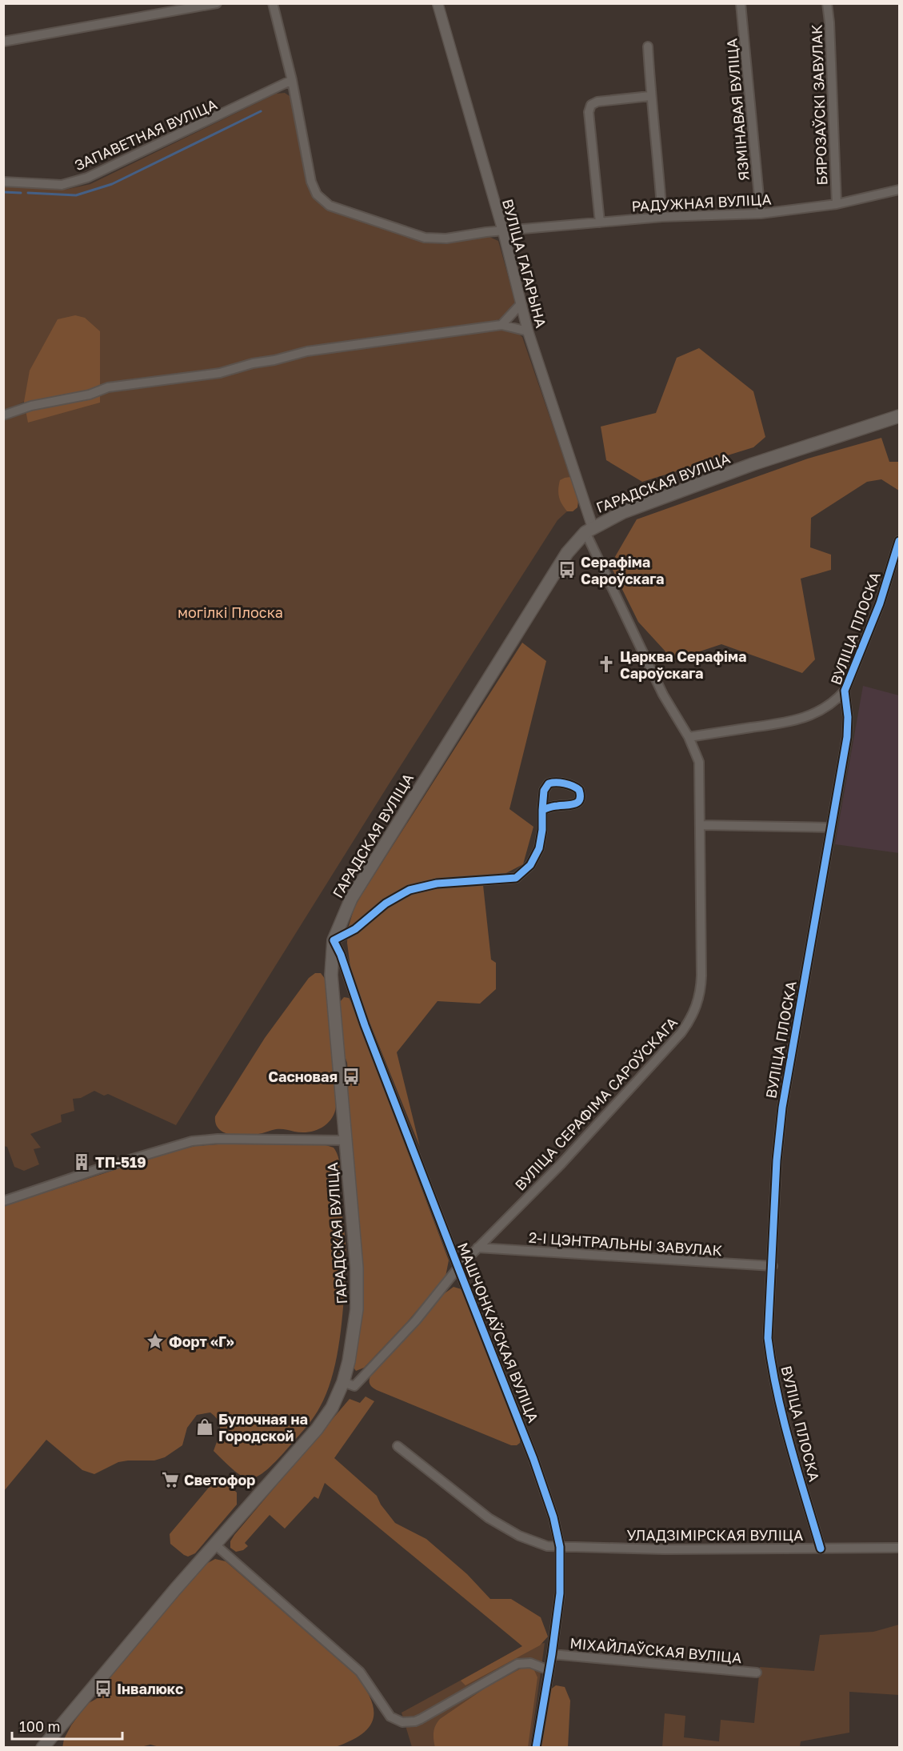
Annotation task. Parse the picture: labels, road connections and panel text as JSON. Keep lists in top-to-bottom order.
{
  "streets": {
    "main road": ["ГАРАДСКАЯ ВУЛІЦА"],
    "street": [
      "БЯРОЗАЎСКІ ЗАВУЛАК",
      "ЯЗМІНАВАЯ ВУЛІЦА",
      "ЗАПАВЕТНАЯ ВУЛІЦА",
      "РАДУЖНАЯ ВУЛІЦА",
      "ВУЛІЦА ГАГАРЫНА",
      "ВУЛІЦА ПЛОСКА",
      "ВУЛІЦА СЕРАФІМА САРОЎСКАГА",
      "2-І ЦЭНТРАЛЬНЫ ЗАВУЛАК",
      "МАШЧОНКАЎСКАЯ ВУЛІЦА",
      "УЛАДЗІМІРСКАЯ ВУЛІЦА",
      "МІХАЙЛАЎСКАЯ ВУЛІЦА"
    ]
  },
  "crossings": [
    ["БЯРОЗАЎСКІ ЗАВУЛАК", "РАДУЖНАЯ ВУЛІЦА"],
    ["ЯЗМІНАВАЯ ВУЛІЦА", "РАДУЖНАЯ ВУЛІЦА"],
    ["ЗАПАВЕТНАЯ ВУЛІЦА", "РАДУЖНАЯ ВУЛІЦА"],
    ["РАДУЖНАЯ ВУЛІЦА", "ВУЛІЦА ГАГАРЫНА"],
    ["ВУЛІЦА ГАГАРЫНА", "ГАРАДСКАЯ ВУЛІЦА"],
    ["ВУЛІЦА ГАГАРЫНА", "ВУЛІЦА СЕРАФІМА САРОЎСКАГА"],
    ["ГАРАДСКАЯ ВУЛІЦА", "ВУЛІЦА СЕРАФІМА САРОЎСКАГА"],
    ["ГАРАДСКАЯ ВУЛІЦА", "МАШЧОНКАЎСКАЯ ВУЛІЦА"],
    ["ВУЛІЦА ПЛОСКА", "2-І ЦЭНТРАЛЬНЫ ЗАВУЛАК"],
    ["ВУЛІЦА ПЛОСКА", "УЛАДЗІМІРСКАЯ ВУЛІЦА"],
    ["ВУЛІЦА СЕРАФІМА САРОЎСКАГА", "2-І ЦЭНТРАЛЬНЫ ЗАВУЛАК"],
    ["ВУЛІЦА СЕРАФІМА САРОЎСКАГА", "МАШЧОНКАЎСКАЯ ВУЛІЦА"],
    ["МАШЧОНКАЎСКАЯ ВУЛІЦА", "УЛАДЗІМІРСКАЯ ВУЛІЦА"],
    ["МАШЧОНКАЎСКАЯ ВУЛІЦА", "МІХАЙЛАЎСКАЯ ВУЛІЦА"]
  ],
  "parks": ["могілкі Плоска"],
  "places": {
    "bus stop": ["Серафіма Сароўскага", "Сасновая", "Інвалюкс"],
    "church": ["Царква Серафіма Сароўскага"],
    "building": ["ТП-519"],
    "place": ["Форт «Г»"],
    "shop": ["Булочная на Городской"],
    "supermarket": ["Светофор"]
  },
  "scale_bar": "100 m"
}
